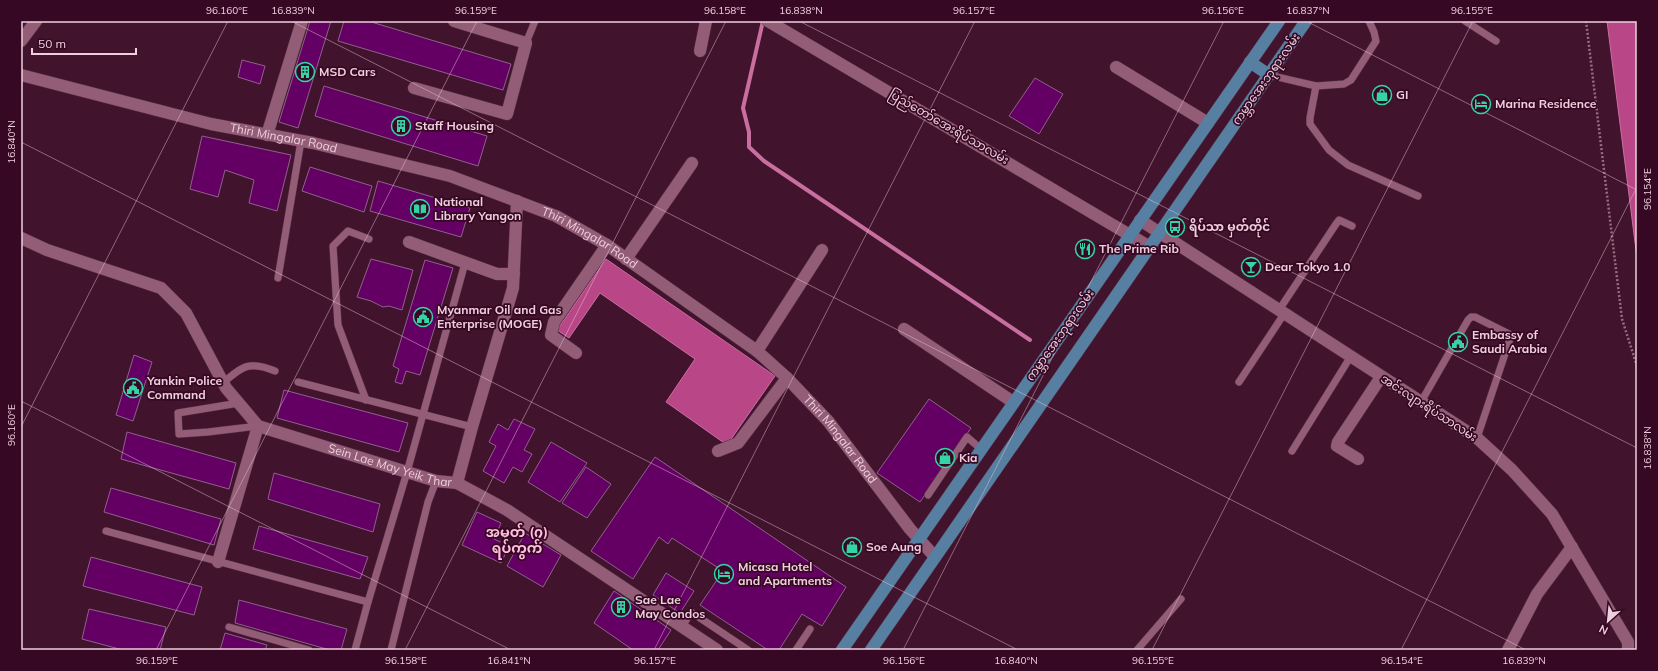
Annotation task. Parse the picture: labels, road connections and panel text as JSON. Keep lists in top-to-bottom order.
{
  "streets": {
    "main road": ["ကမ္ဘာအေးဘုရားလမ်း"],
    "street": [
      "ပြည်တော်အေးရိပ်သာလမ်း",
      "Thiri Mingalar Road",
      "အင်းလျားရိပ်သာလမ်း",
      "Sein Lae May Yeik Thar"
    ]
  },
  "crossings": [
    ["ကမ္ဘာအေးဘုရားလမ်း", "ပြည်တော်အေးရိပ်သာလမ်း"],
    ["ကမ္ဘာအေးဘုရားလမ်း", "Thiri Mingalar Road"],
    ["ကမ္ဘာအေးဘုရားလမ်း", "အင်းလျားရိပ်သာလမ်း"]
  ],
  "districts": ["အမှတ် (၇) ရပ်ကွက်"],
  "places": {
    "building": ["MSD Cars", "Staff Housing", "Sae Lae May Condos"],
    "shop": ["GI", "Kia", "Soe Aung"],
    "hotel": ["Marina Residence", "Micasa Hotel and Apartments"],
    "library": ["National Library Yangon"],
    "bus stop": ["ရိပ်သာ မှတ်တိုင်"],
    "restaurant": ["The Prime Rib"],
    "bar": ["Dear Tokyo 1.0"],
    "public building": ["Myanmar Oil and Gas Enterprise (MOGE)", "Embassy of Saudi Arabia", "Yankin Police Command"]
  },
  "scale_bar": "50 m",
  "north": "bottom left",
  "coordinates": [
    "96.160°E",
    "16.839°N",
    "96.159°E",
    "96.158°E",
    "16.838°N",
    "96.157°E",
    "96.156°E",
    "16.837°N",
    "96.155°E",
    "16.840°N",
    "96.154°E",
    "16.841°N"
  ]
}
